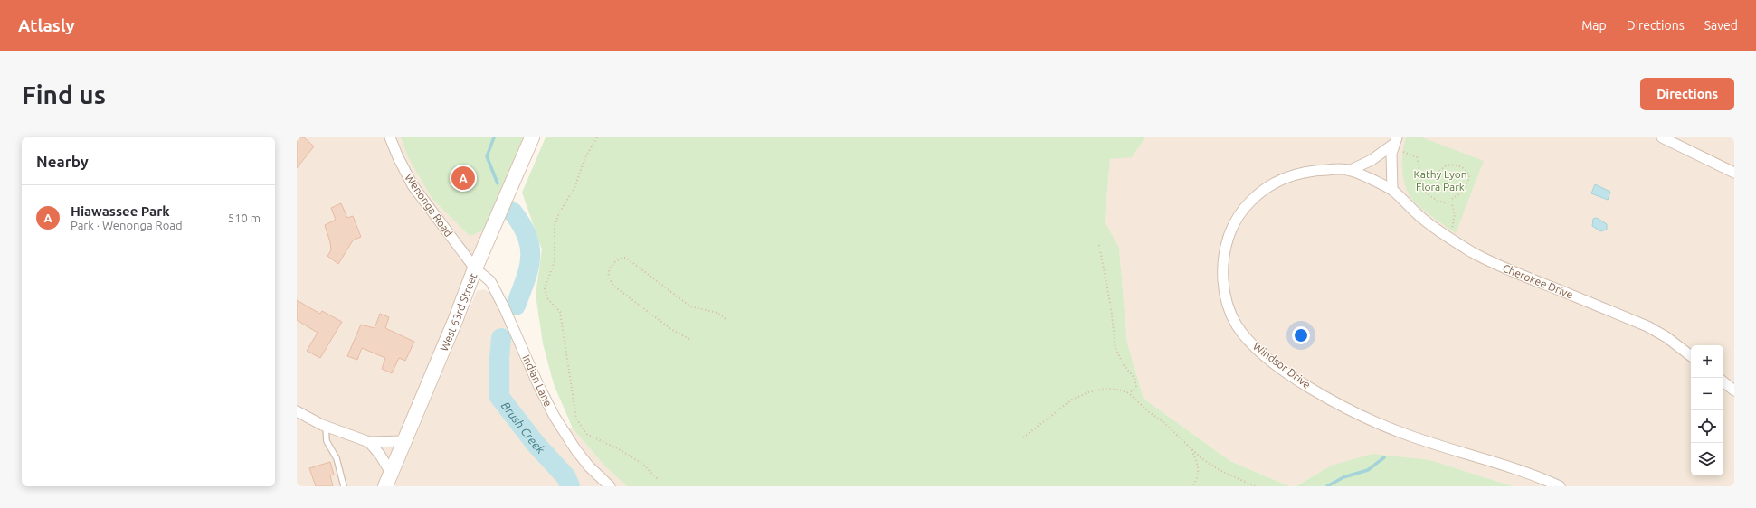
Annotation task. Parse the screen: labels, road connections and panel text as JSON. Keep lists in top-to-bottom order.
{
  "streets": {
    "main road": ["West 63rd Street"],
    "street": [
      "Wenonga Road",
      "Cherokee Drive",
      "Windsor Drive",
      "Indian Lane"
    ]
  },
  "crossings": [
    ["Wenonga Road", "West 63rd Street"],
    ["Wenonga Road", "Indian Lane"],
    ["Cherokee Drive", "Windsor Drive"],
    ["West 63rd Street", "Indian Lane"]
  ],
  "water": ["Brush Creek"],
  "parks": ["Kathy Lyon Flora Park"],
  "page": {
    "header": "Atlasly",
    "nav": ["Map", "Directions", "Saved"],
    "buttons": "Directions",
    "title": "Find us",
    "heading": "Nearby",
    "pins": "A",
    "list": [
      {
        "mark": "A",
        "name": "Hiawassee Park",
        "note": "Park · Wenonga Road",
        "value": "510 m"
      }
    ],
    "map_buttons": ["+", "−"]
  }
}
